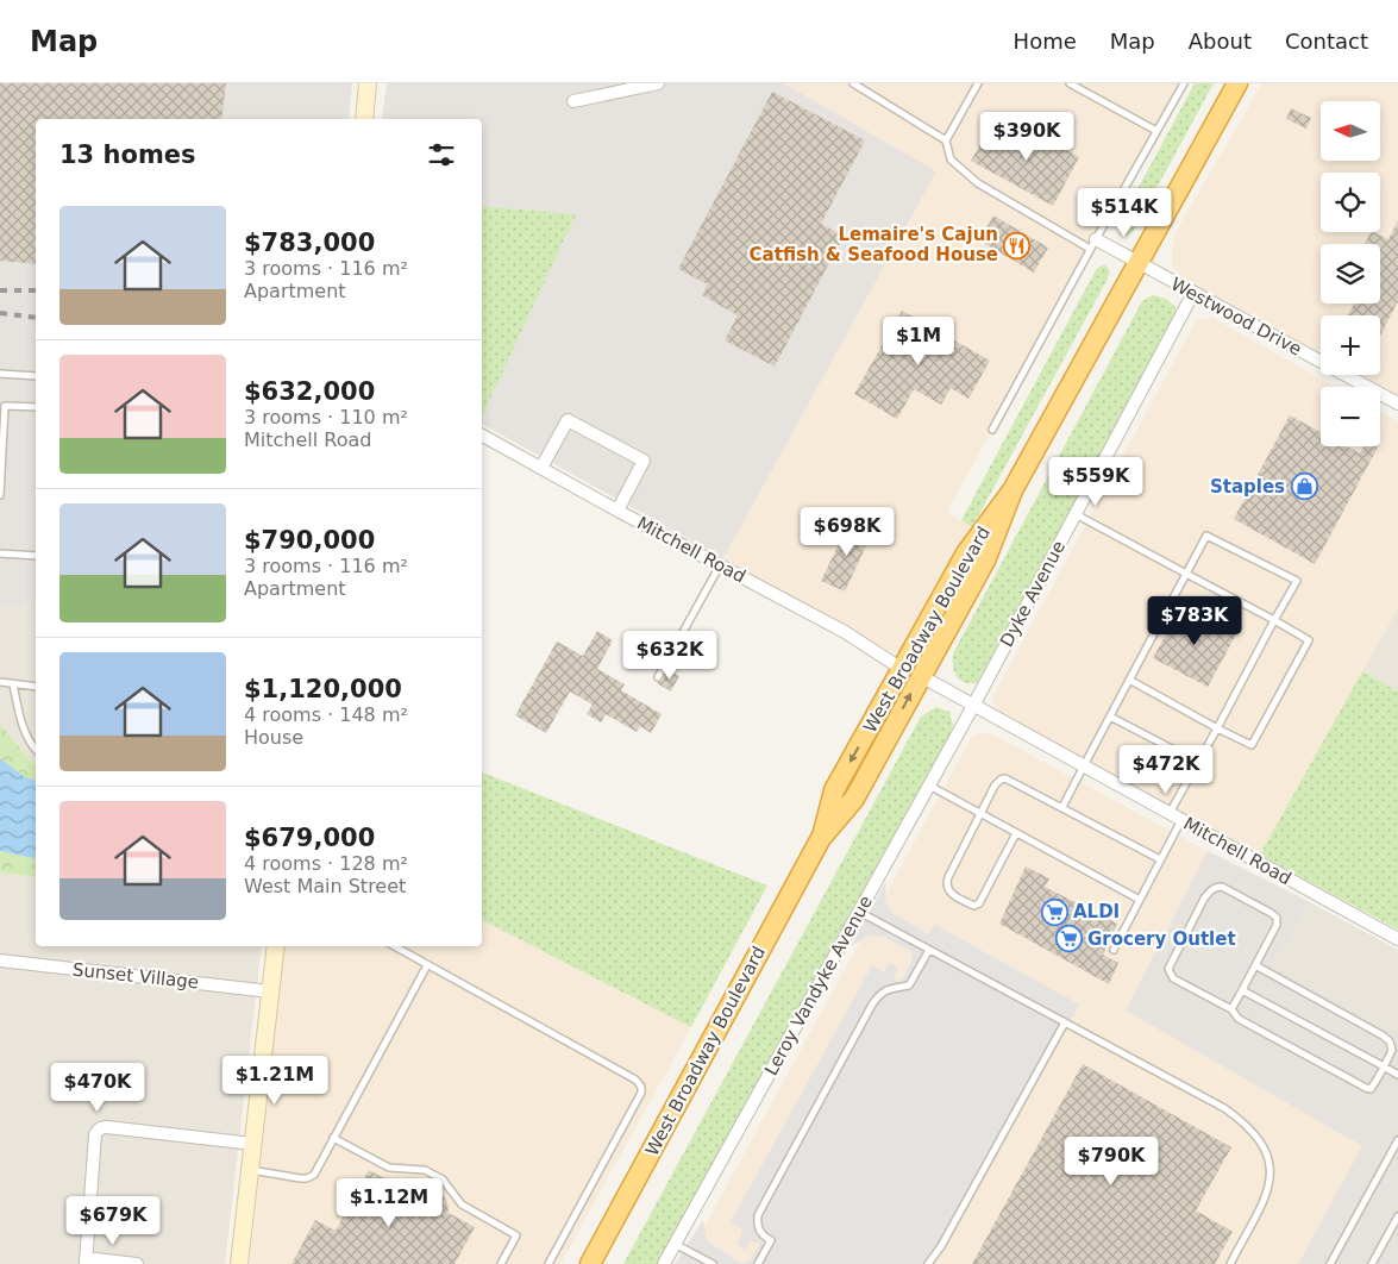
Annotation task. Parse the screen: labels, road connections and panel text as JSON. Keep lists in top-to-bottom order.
{
  "streets": {
    "highway": ["West Broadway Boulevard"],
    "street": [
      "Westwood Drive",
      "Mitchell Road",
      "Dyke Avenue",
      "Sunset Village",
      "Leroy Vandyke Avenue"
    ]
  },
  "crossings": [
    ["Westwood Drive", "Dyke Avenue"],
    ["Westwood Drive", "West Broadway Boulevard"],
    ["Mitchell Road", "Dyke Avenue"],
    ["Mitchell Road", "West Broadway Boulevard"],
    ["Mitchell Road", "Leroy Vandyke Avenue"],
    ["Dyke Avenue", "Leroy Vandyke Avenue"]
  ],
  "places": {
    "restaurant": ["Lemaire's Cajun Catfish & Seafood House"],
    "shop": ["Staples"],
    "supermarket": ["ALDI", "Grocery Outlet"]
  },
  "north": "left",
  "page": {
    "header": "Map",
    "nav": [
      "Home",
      "Map",
      "About",
      "Contact"
    ],
    "map_buttons": ["+", "−"],
    "price": [
      "$390K",
      "$514K",
      "$1M",
      "$559K",
      "$698K",
      "$783K",
      "$632K",
      "$472K",
      "$1.21M",
      "$470K",
      "$790K",
      "$1.12M",
      "$679K"
    ],
    "heading": "13 homes",
    "list": [
      {
        "name": "$783,000",
        "note": "3 rooms · 116 m² · Apartment"
      },
      {
        "name": "$632,000",
        "note": "3 rooms · 110 m² · Mitchell Road"
      },
      {
        "name": "$790,000",
        "note": "3 rooms · 116 m² · Apartment"
      },
      {
        "name": "$1,120,000",
        "note": "4 rooms · 148 m² · House"
      },
      {
        "name": "$679,000",
        "note": "4 rooms · 128 m² · West Main Street"
      }
    ]
  }
}
